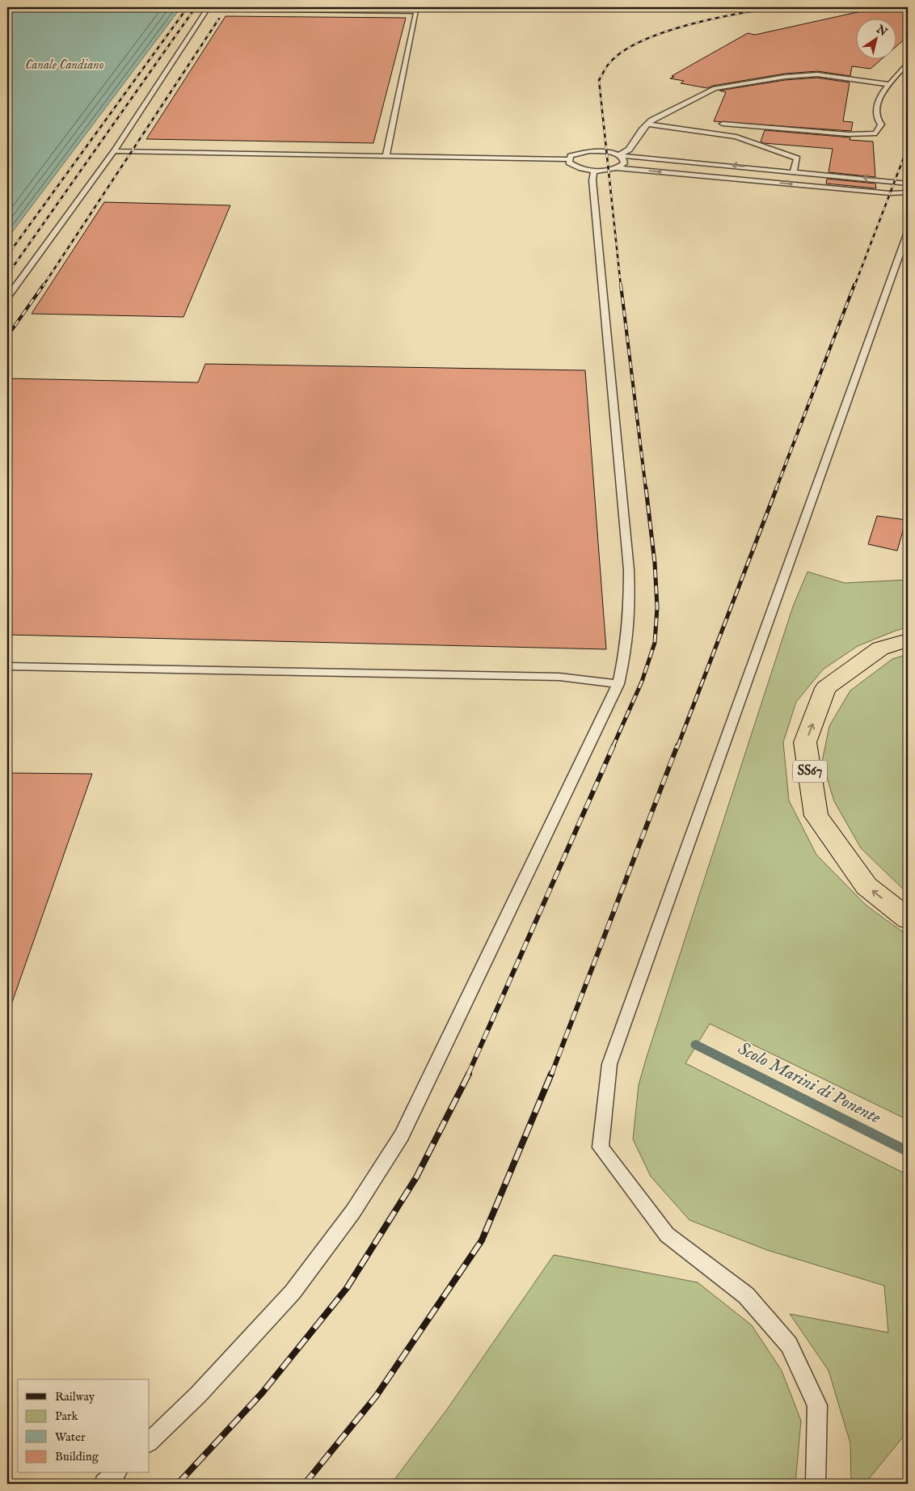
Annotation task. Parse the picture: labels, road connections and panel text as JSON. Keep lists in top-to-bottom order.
{
  "streets": {
    "highway": ["SS67"]
  },
  "water": ["Canale Candiano", "Scolo Marini di Ponente"],
  "legend": [
    "Railway",
    "Park",
    "Water",
    "Building"
  ],
  "north": "top right"
}
